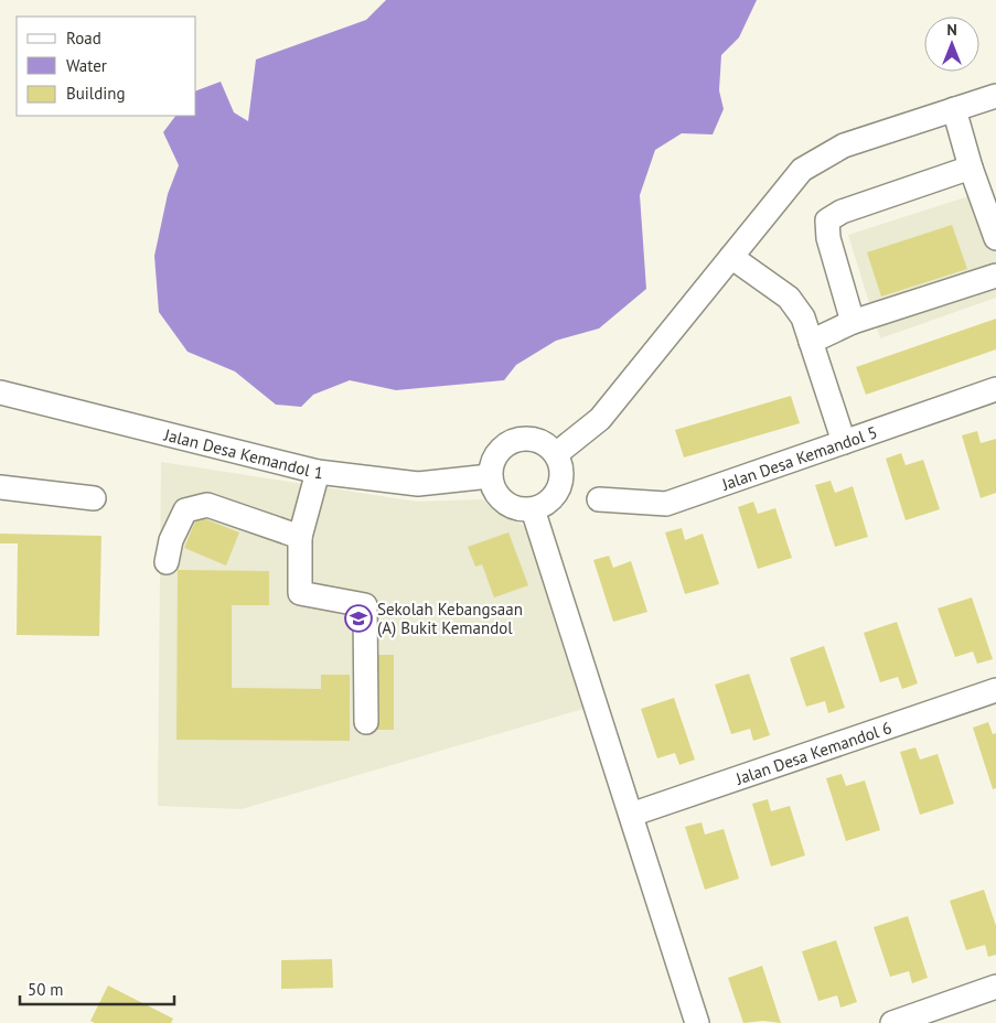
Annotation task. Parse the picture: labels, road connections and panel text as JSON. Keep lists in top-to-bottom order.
{
  "streets": {
    "street": ["Jalan Desa Kemandol 1", "Jalan Desa Kemandol 5", "Jalan Desa Kemandol 6"]
  },
  "places": {
    "school or university": ["Sekolah Kebangsaan (A) Bukit Kemandol"]
  },
  "legend": ["Road", "Water", "Building"],
  "scale_bar": "50 m",
  "north": "top"
}
